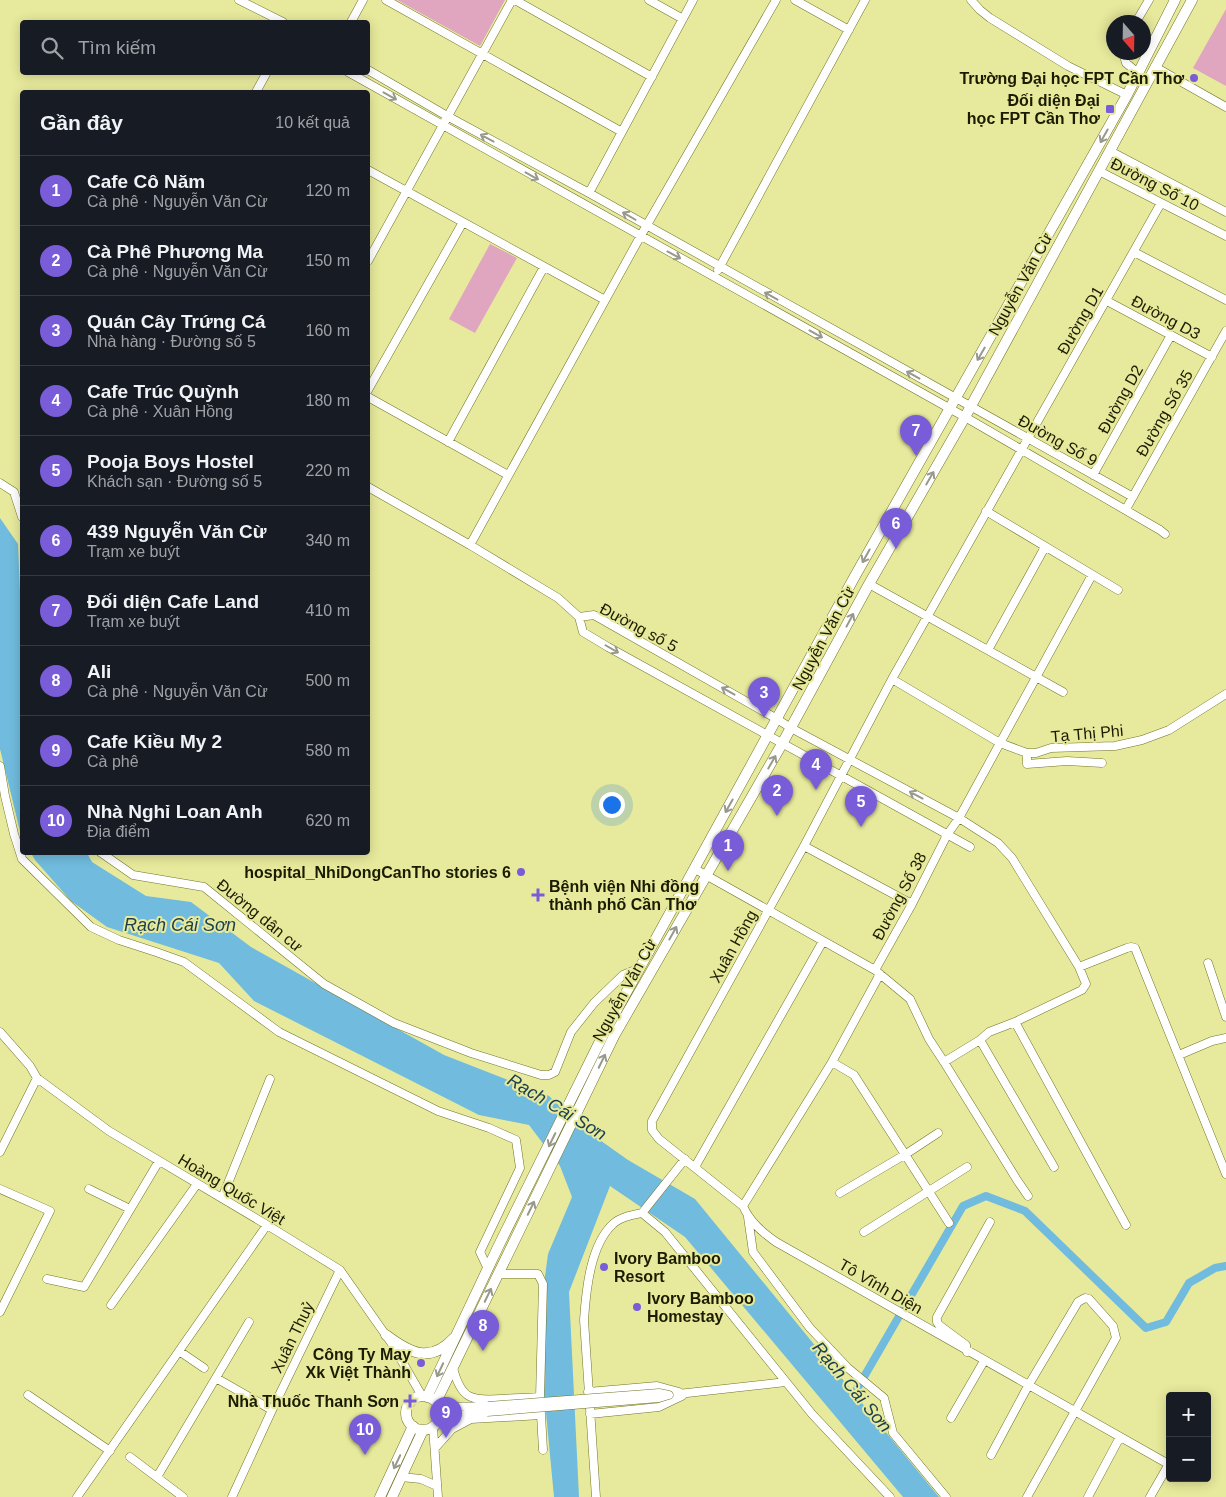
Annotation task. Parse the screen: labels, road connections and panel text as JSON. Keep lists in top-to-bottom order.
{
  "streets": {
    "main road": ["Nguyễn Văn Cừ"],
    "street": [
      "Đường Số 10",
      "Đường D3",
      "Đường D1",
      "Đường D2",
      "Đường Số 35",
      "Đường Số 9",
      "Đường số 5",
      "Tạ Thị Phi",
      "Đường Số 38",
      "Đường dân cư",
      "Xuân Hồng",
      "Hoàng Quốc Việt",
      "Tô Vĩnh Diện",
      "Xuân Thuỷ"
    ]
  },
  "crossings": [
    ["Đường Số 10", "Nguyễn Văn Cừ"],
    ["Đường Số 10", "Đường D1"],
    ["Nguyễn Văn Cừ", "Đường Số 9"],
    ["Nguyễn Văn Cừ", "Đường số 5"],
    ["Nguyễn Văn Cừ", "Đường dân cư"],
    ["Nguyễn Văn Cừ", "Hoàng Quốc Việt"],
    ["Đường D3", "Đường D1"],
    ["Đường D3", "Đường D2"],
    ["Đường D3", "Đường Số 35"],
    ["Đường D1", "Đường Số 9"],
    ["Đường D1", "Xuân Hồng"],
    ["Đường D2", "Đường Số 9"],
    ["Đường Số 35", "Đường Số 9"],
    ["Đường số 5", "Đường Số 38"],
    ["Đường số 5", "Xuân Hồng"],
    ["Đường Số 38", "Tô Vĩnh Diện"],
    ["Xuân Hồng", "Tô Vĩnh Diện"],
    ["Hoàng Quốc Việt", "Xuân Thuỷ"]
  ],
  "water": ["Rạch Cái Sơn"],
  "places": {
    "other": [
      "Trường Đại học FPT Cần Thơ",
      "hospital_NhiDongCanTho stories 6",
      "Ivory Bamboo Resort",
      "Ivory Bamboo Homestay",
      "Công Ty May Xk Việt Thành"
    ],
    "transit": ["Đối diện Đại học FPT Cần Thơ"],
    "health": ["Bệnh viện Nhi đồng thành phố Cần Thơ", "Nhà Thuốc Thanh Sơn"]
  },
  "north": "bottom",
  "page": {
    "search": "Tìm kiếm",
    "heading": ["Gần đây", "10 kết quả"],
    "list": [
      {
        "mark": "1",
        "name": "Cafe Cô Năm",
        "note": "Cà phê · Nguyễn Văn Cừ",
        "value": "120 m"
      },
      {
        "mark": "2",
        "name": "Cà Phê Phương Ma",
        "note": "Cà phê · Nguyễn Văn Cừ",
        "value": "150 m"
      },
      {
        "mark": "3",
        "name": "Quán Cây Trứng Cá",
        "note": "Nhà hàng · Đường số 5",
        "value": "160 m"
      },
      {
        "mark": "4",
        "name": "Cafe Trúc Quỳnh",
        "note": "Cà phê · Xuân Hồng",
        "value": "180 m"
      },
      {
        "mark": "5",
        "name": "Pooja Boys Hostel",
        "note": "Khách sạn · Đường số 5",
        "value": "220 m"
      },
      {
        "mark": "6",
        "name": "439 Nguyễn Văn Cừ",
        "note": "Trạm xe buýt",
        "value": "340 m"
      },
      {
        "mark": "7",
        "name": "Đối diện Cafe Land",
        "note": "Trạm xe buýt",
        "value": "410 m"
      },
      {
        "mark": "8",
        "name": "Ali",
        "note": "Cà phê · Nguyễn Văn Cừ",
        "value": "500 m"
      },
      {
        "mark": "9",
        "name": "Cafe Kiều My 2",
        "note": "Cà phê",
        "value": "580 m"
      },
      {
        "mark": "10",
        "name": "Nhà Nghỉ Loan Anh",
        "note": "Địa điểm",
        "value": "620 m"
      }
    ],
    "pins": [
      "7",
      "6",
      "3",
      "4",
      "2",
      "5",
      "1",
      "8",
      "9",
      "10"
    ],
    "map_buttons": ["+", "−"]
  }
}
